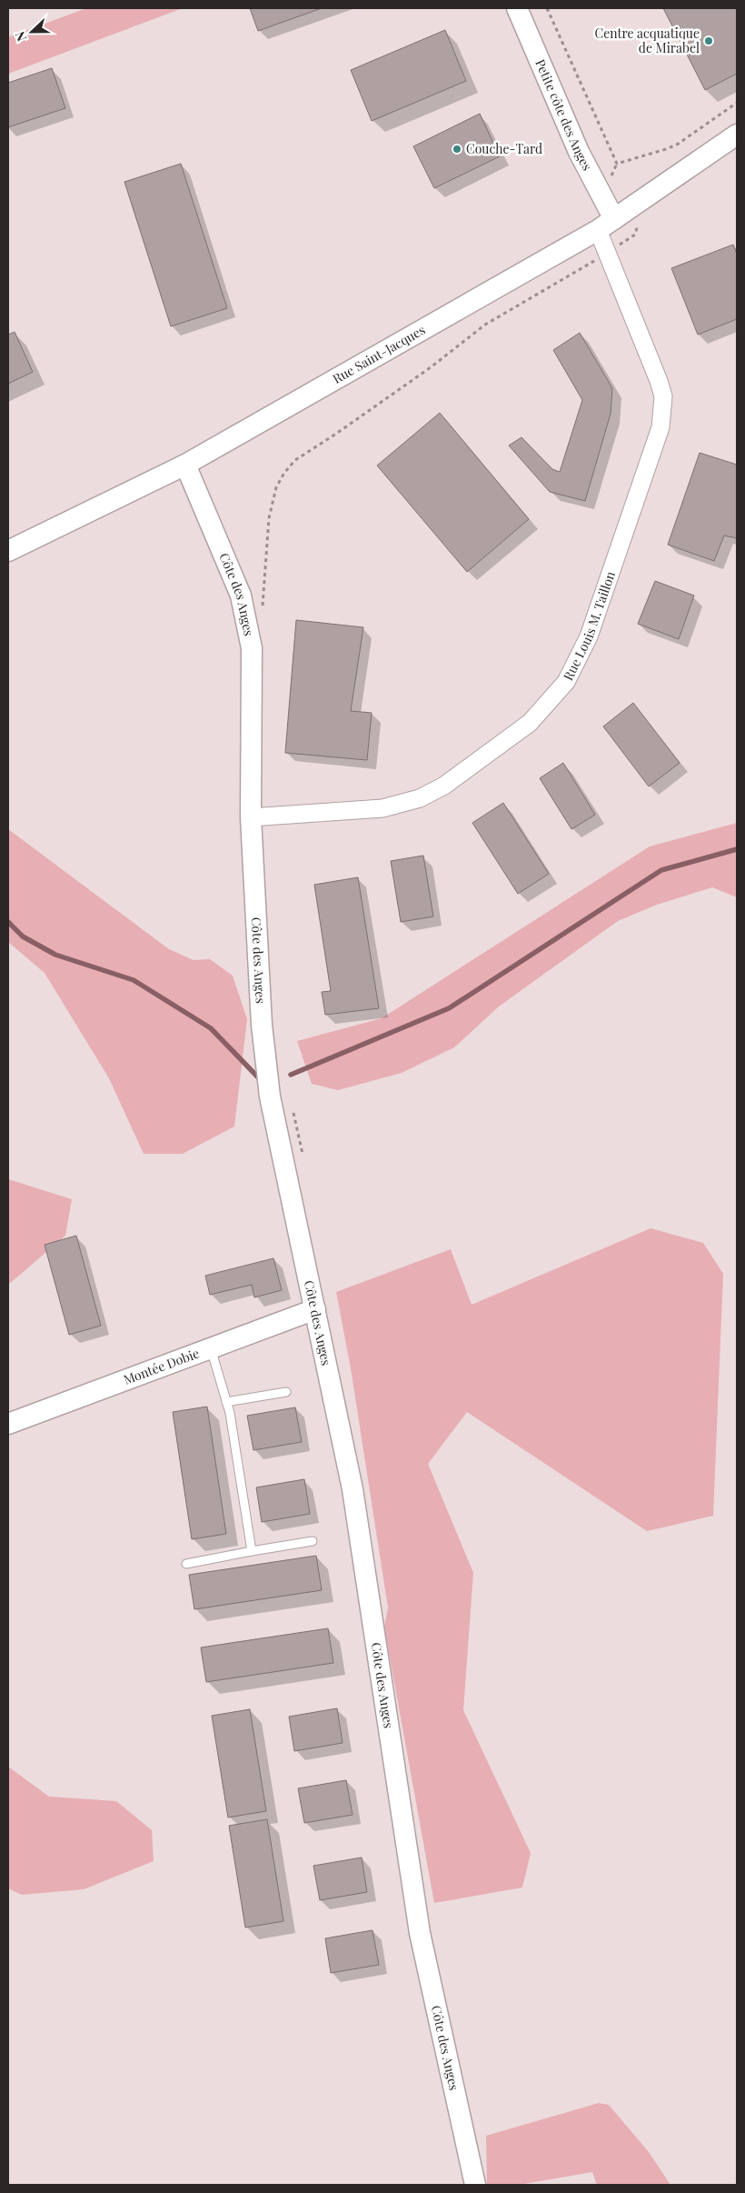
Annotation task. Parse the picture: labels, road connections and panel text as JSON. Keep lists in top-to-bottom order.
{
  "streets": {
    "street": [
      "Petite côte des Anges",
      "Rue Saint-Jacques",
      "Côte des Anges",
      "Rue Louis M. Taillon",
      "Montée Dobie"
    ]
  },
  "crossings": [
    ["Petite côte des Anges", "Rue Saint-Jacques"],
    ["Petite côte des Anges", "Rue Louis M. Taillon"],
    ["Rue Saint-Jacques", "Côte des Anges"],
    ["Rue Saint-Jacques", "Rue Louis M. Taillon"],
    ["Côte des Anges", "Rue Louis M. Taillon"],
    ["Côte des Anges", "Montée Dobie"]
  ],
  "places": ["Centre acquatique de Mirabel", "Couche-Tard"],
  "north": "left"
}
